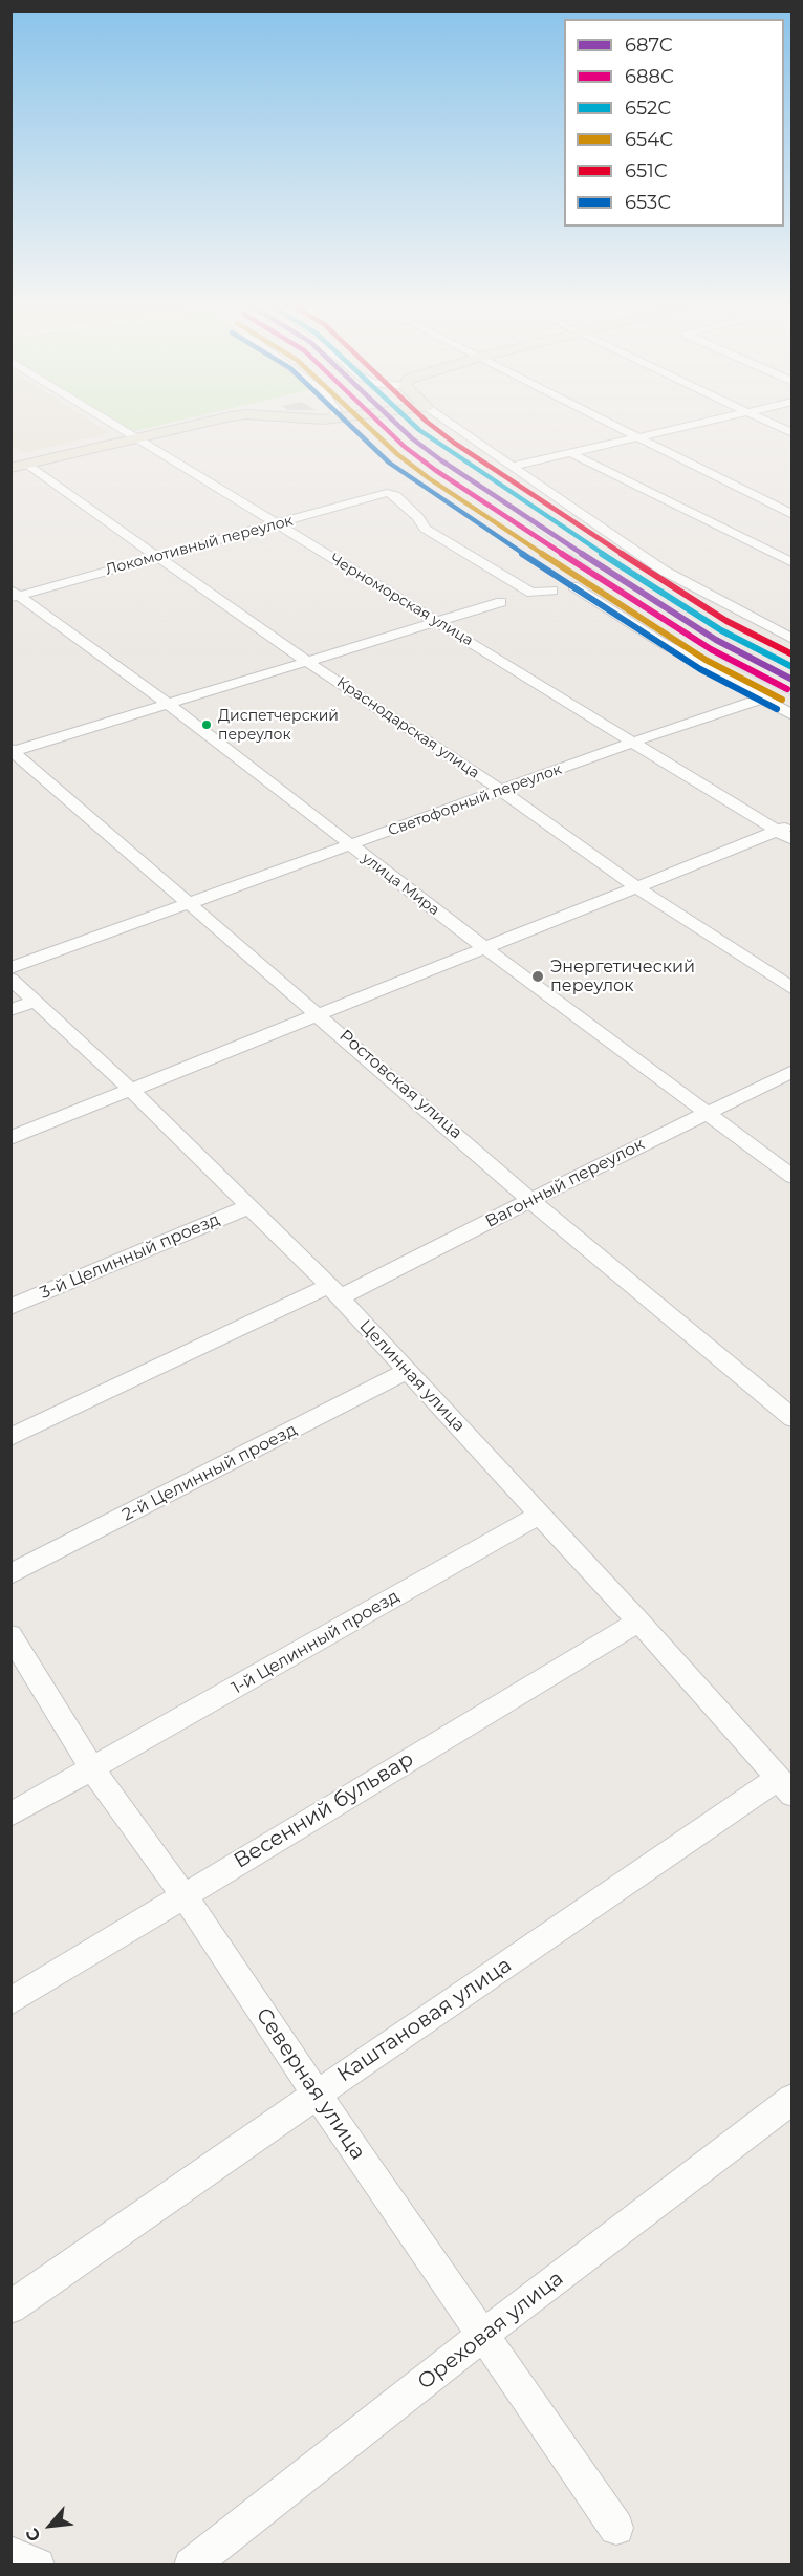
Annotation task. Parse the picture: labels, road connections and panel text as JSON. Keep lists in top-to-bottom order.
{
  "streets": {
    "street": [
      "Локомотивный переулок",
      "Черноморская улица",
      "Краснодарская улица",
      "Светофорный переулок",
      "улица Мира",
      "Ростовская улица",
      "Вагонный переулок",
      "3-й Целинный проезд",
      "Целинная улица",
      "2-й Целинный проезд",
      "1-й Целинный проезд",
      "Весенний бульвар",
      "Каштановая улица",
      "Северная улица",
      "Ореховая улица"
    ]
  },
  "crossings": [
    ["Локомотивный переулок", "Черноморская улица"],
    ["Локомотивный переулок", "Краснодарская улица"],
    ["Локомотивный переулок", "улица Мира"],
    ["Черноморская улица", "Светофорный переулок"],
    ["Краснодарская улица", "Светофорный переулок"],
    ["Светофорный переулок", "улица Мира"],
    ["Светофорный переулок", "Ростовская улица"],
    ["улица Мира", "Вагонный переулок"],
    ["Ростовская улица", "Вагонный переулок"],
    ["Вагонный переулок", "Целинная улица"],
    ["3-й Целинный проезд", "Целинная улица"],
    ["Целинная улица", "2-й Целинный проезд"],
    ["Целинная улица", "1-й Целинный проезд"],
    ["Целинная улица", "Весенний бульвар"],
    ["Целинная улица", "Каштановая улица"],
    ["1-й Целинный проезд", "Северная улица"],
    ["Весенний бульвар", "Северная улица"],
    ["Каштановая улица", "Северная улица"],
    ["Северная улица", "Ореховая улица"]
  ],
  "places": ["Диспетчерский переулок", "Энергетический переулок"],
  "lines": [
    "transit line 687С",
    "transit line 688С",
    "transit line 652С",
    "transit line 654С",
    "transit line 651С",
    "transit line 653С"
  ],
  "legend": [
    "687С",
    "688С",
    "652С",
    "654С",
    "651С",
    "653С"
  ],
  "north": "bottom left"
}
